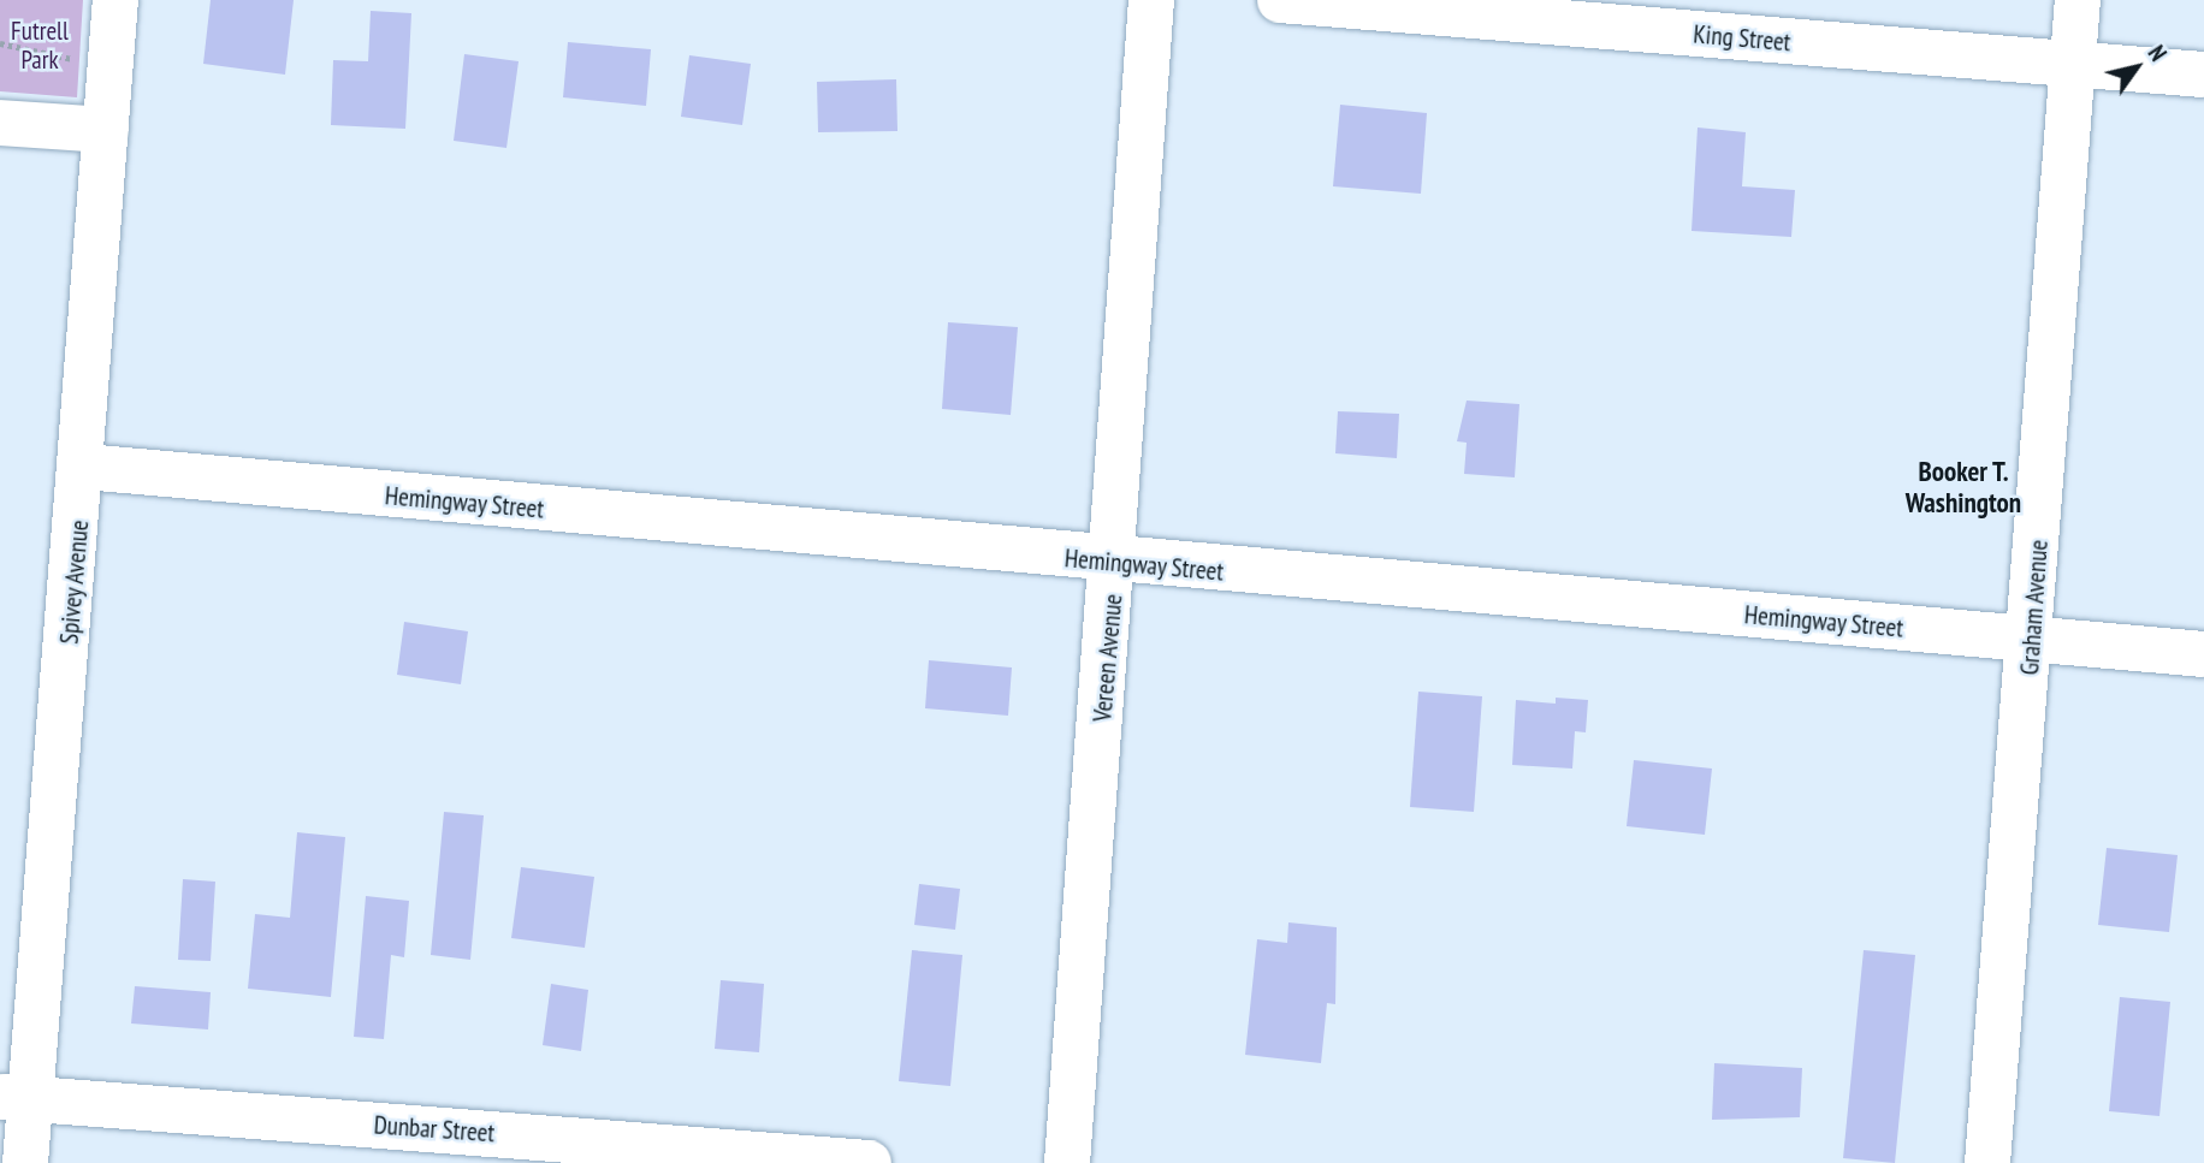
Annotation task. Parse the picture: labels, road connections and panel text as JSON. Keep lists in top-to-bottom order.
{
  "streets": {
    "street": [
      "King Street",
      "Hemingway Street",
      "Spivey Avenue",
      "Graham Avenue",
      "Vereen Avenue",
      "Dunbar Street"
    ]
  },
  "crossings": [
    ["King Street", "Graham Avenue"],
    ["Hemingway Street", "Spivey Avenue"],
    ["Hemingway Street", "Graham Avenue"],
    ["Hemingway Street", "Vereen Avenue"],
    ["Spivey Avenue", "Dunbar Street"]
  ],
  "districts": ["Booker T. Washington"],
  "parks": ["Futrell Park"],
  "north": "top right"
}
